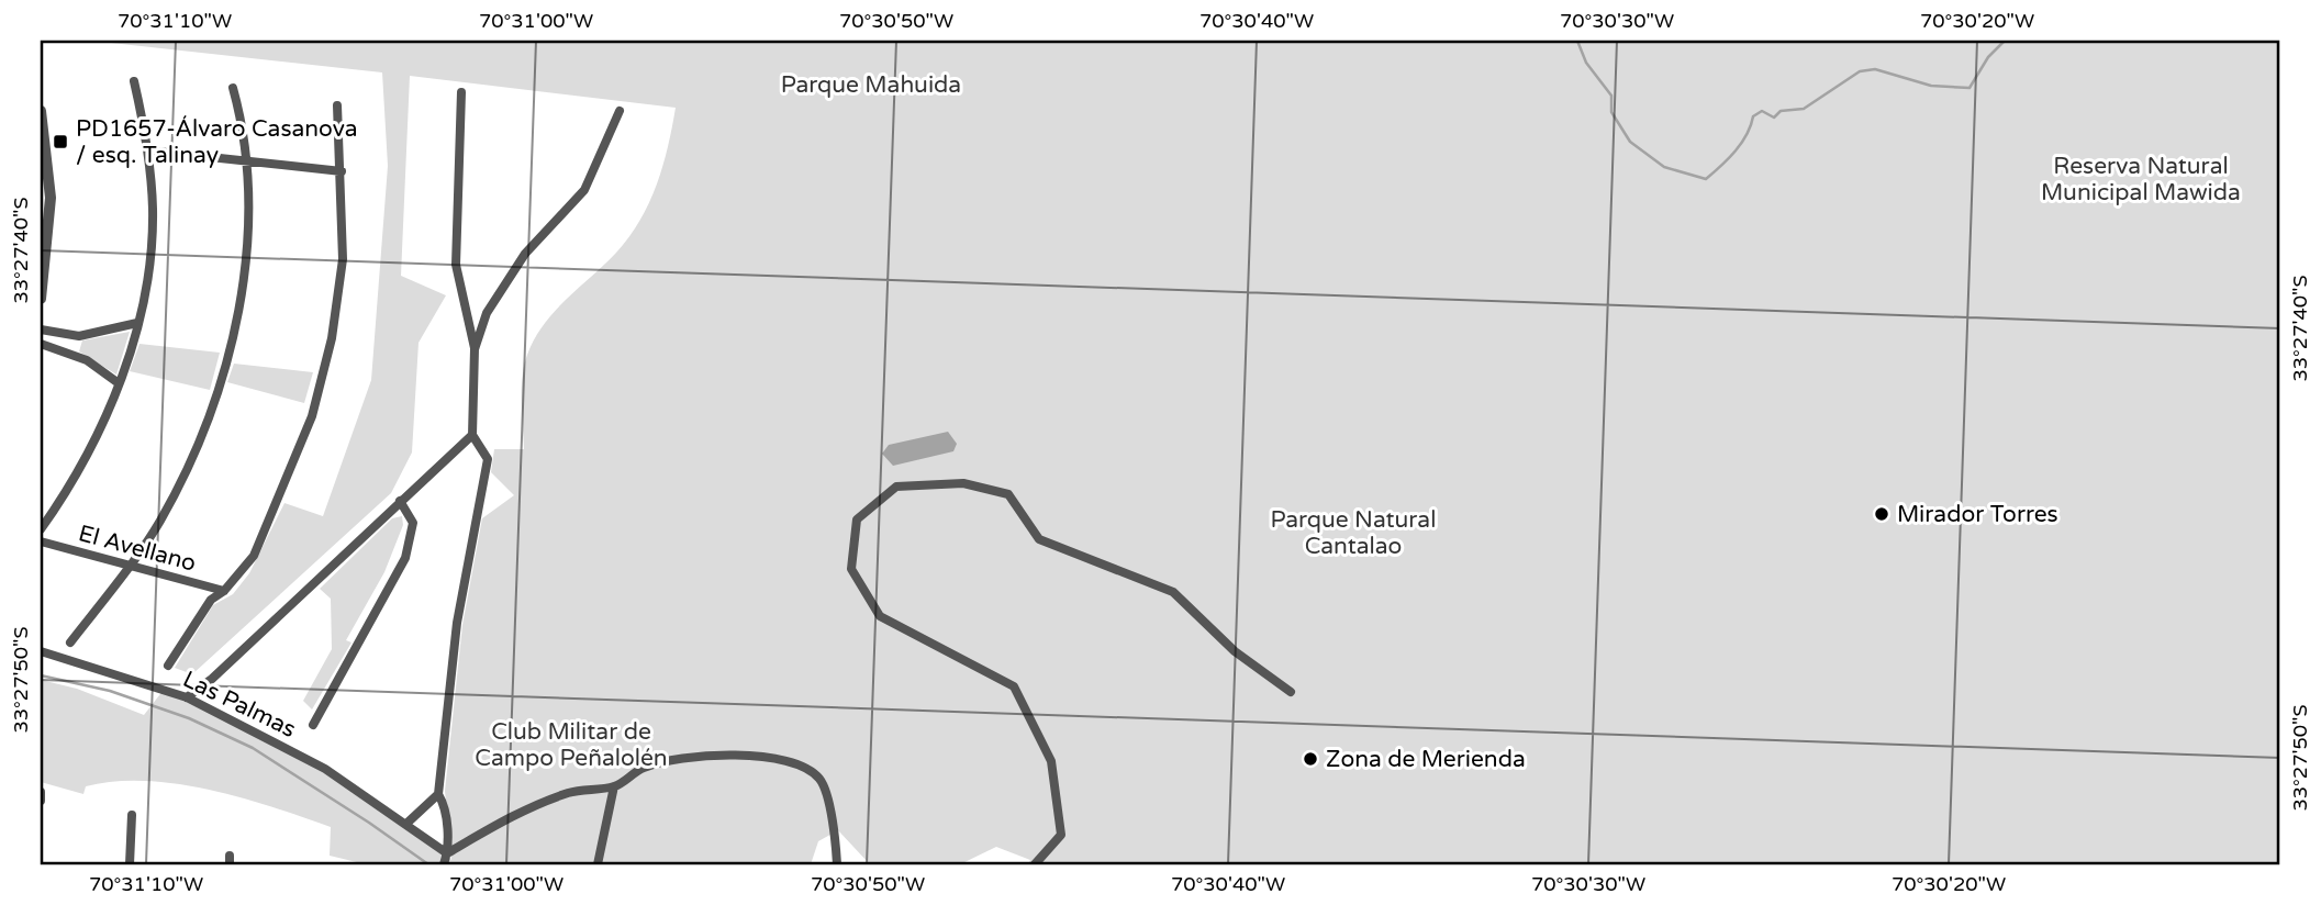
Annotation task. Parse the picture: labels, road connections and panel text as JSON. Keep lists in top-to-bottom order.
{
  "streets": {
    "street": ["El Avellano", "Las Palmas"]
  },
  "parks": [
    "Parque Mahuida",
    "Reserva Natural Municipal Mawida",
    "Parque Natural Cantalao",
    "Club Militar de Campo Peñalolén"
  ],
  "places": {
    "transit": ["PD1657-Álvaro Casanova / esq. Talinay"],
    "other": ["Mirador Torres", "Zona de Merienda"]
  },
  "coordinates": [
    "70°31'10\"W",
    "70°31'00\"W",
    "70°30'50\"W",
    "70°30'40\"W",
    "70°30'30\"W",
    "70°30'20\"W",
    "33°27'40\"S",
    "33°27'50\"S"
  ]
}
